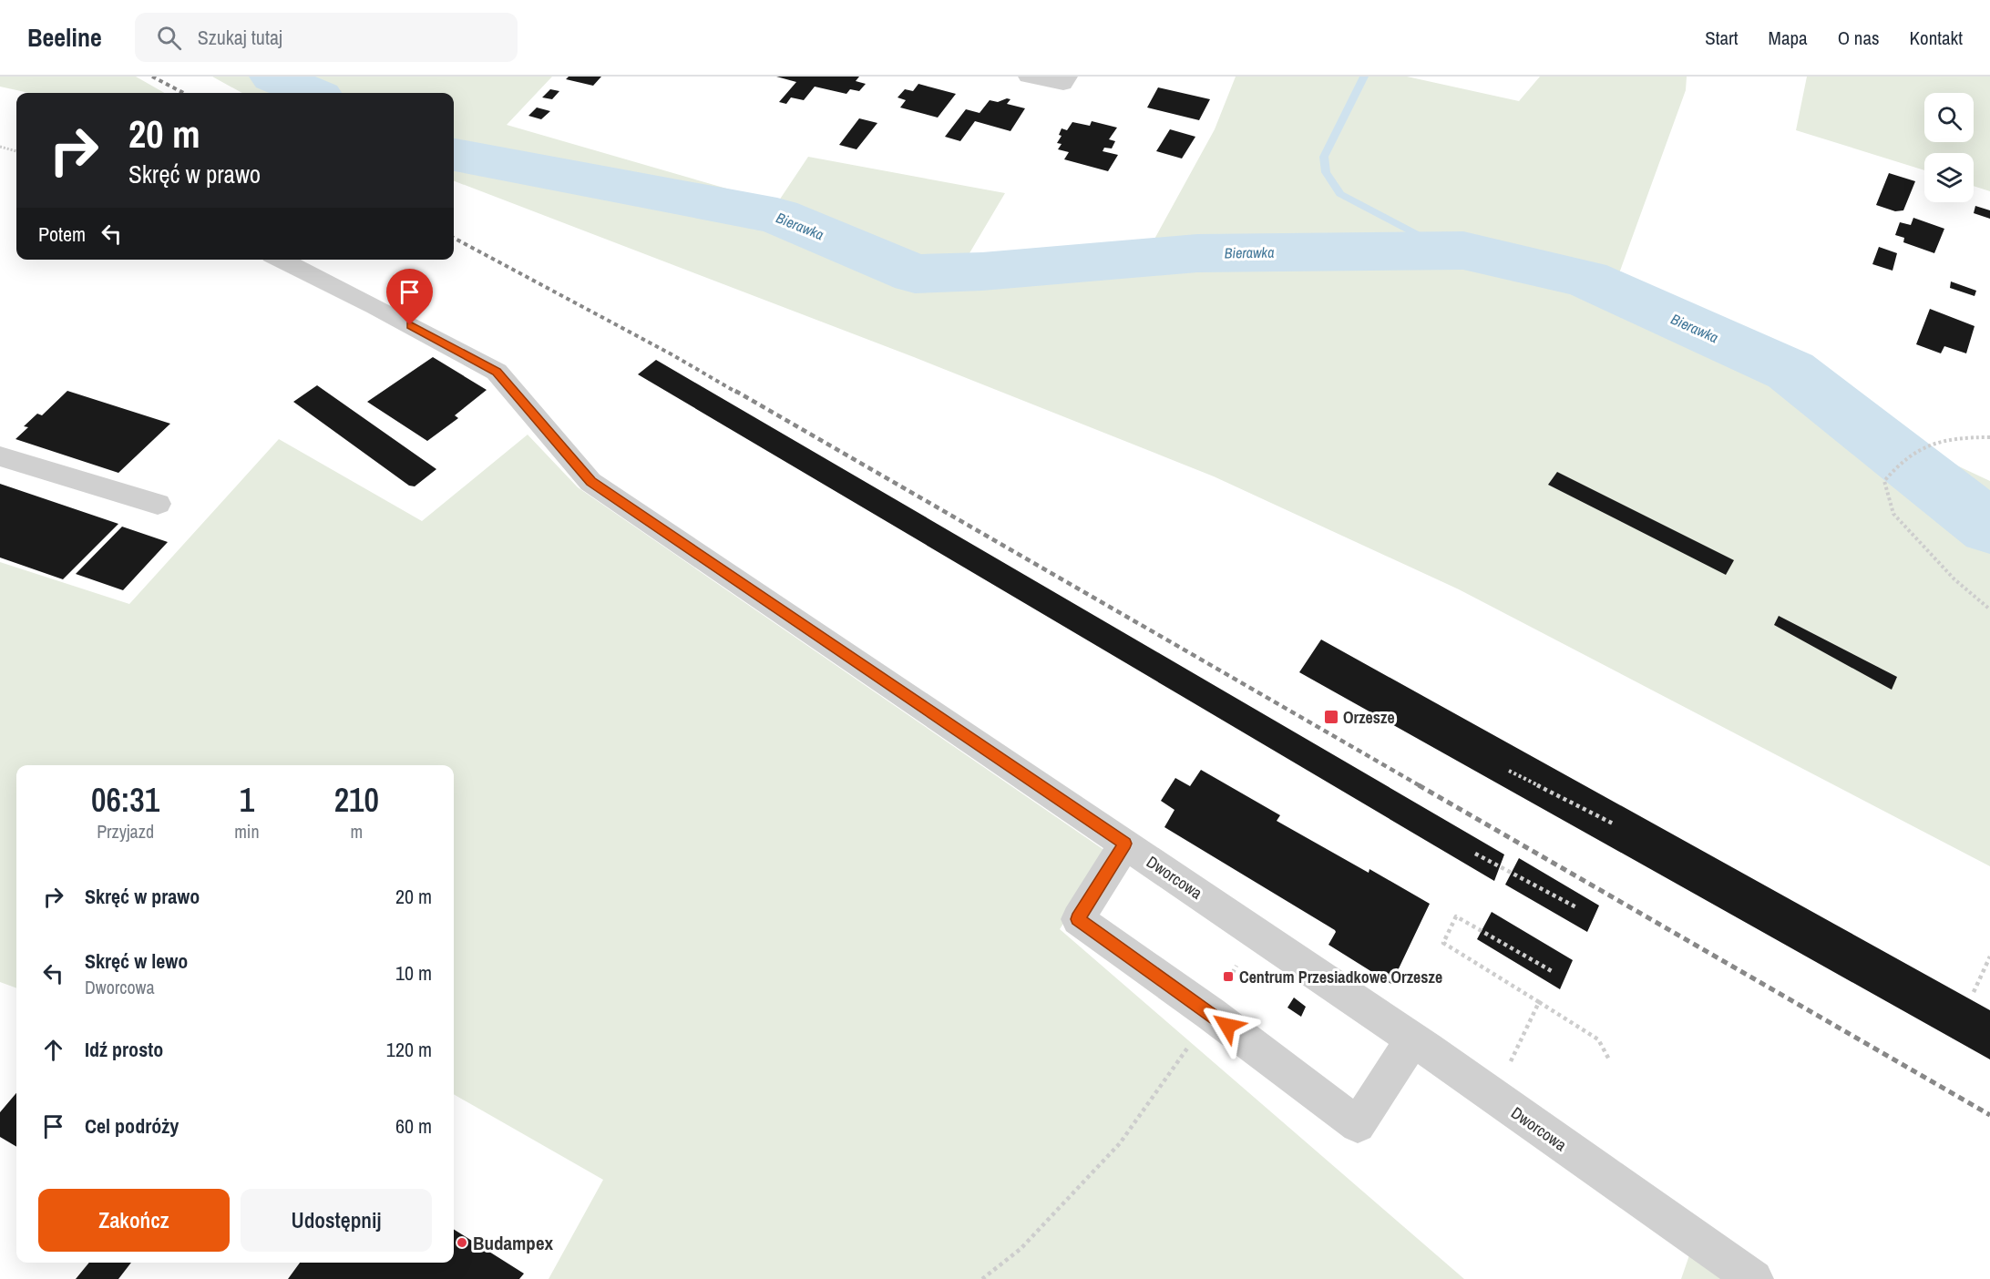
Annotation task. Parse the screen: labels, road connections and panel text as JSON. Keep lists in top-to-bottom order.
{
  "streets": {
    "street": ["Dworcowa"]
  },
  "water": ["Bierawka"],
  "places": {
    "transit": ["Orzesze", "Centrum Przesiadkowe Orzesze"],
    "other": ["Budampex"]
  },
  "page": {
    "header": "Beeline",
    "search": "Szukaj tutaj",
    "nav": [
      "Start",
      "Mapa",
      "O nas",
      "Kontakt"
    ],
    "turn": ["20 m", "Skręć w prawo"],
    "then": "Potem",
    "eta": [
      "06:31",
      "Przyjazd",
      "1",
      "min",
      "210",
      "m"
    ],
    "list": [
      {
        "name": "Skręć w prawo",
        "value": "20 m"
      },
      {
        "name": "Skręć w lewo",
        "note": "Dworcowa",
        "value": "10 m"
      },
      {
        "name": "Idź prosto",
        "value": "120 m"
      },
      {
        "name": "Cel podróży",
        "value": "60 m"
      }
    ],
    "buttons": ["Zakończ", "Udostępnij"]
  }
}
